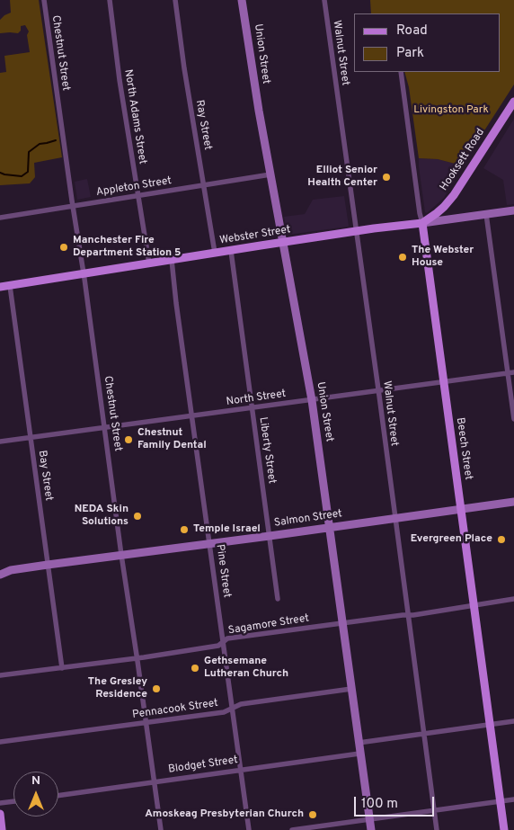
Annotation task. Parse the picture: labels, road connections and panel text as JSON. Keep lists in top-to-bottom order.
{
  "streets": {
    "main road": ["Hooksett Road", "Webster Street", "Beech Street"],
    "street": [
      "Chestnut Street",
      "Walnut Street",
      "Union Street",
      "North Adams Street",
      "Ray Street",
      "Appleton Street",
      "North Street",
      "Liberty Street",
      "Bay Street",
      "Salmon Street",
      "Pine Street",
      "Sagamore Street",
      "Pennacook Street",
      "Blodget Street"
    ]
  },
  "crossings": [
    ["Chestnut Street", "Appleton Street"],
    ["Chestnut Street", "Webster Street"],
    ["Chestnut Street", "North Street"],
    ["Chestnut Street", "Salmon Street"],
    ["Chestnut Street", "Sagamore Street"],
    ["Chestnut Street", "Pennacook Street"],
    ["Chestnut Street", "Blodget Street"],
    ["Walnut Street", "Webster Street"],
    ["Walnut Street", "North Street"],
    ["Walnut Street", "Salmon Street"],
    ["Walnut Street", "Sagamore Street"],
    ["Union Street", "Appleton Street"],
    ["Union Street", "Webster Street"],
    ["Union Street", "North Street"],
    ["Union Street", "Salmon Street"],
    ["Union Street", "Sagamore Street"],
    ["Union Street", "Pennacook Street"],
    ["Union Street", "Blodget Street"],
    ["North Adams Street", "Appleton Street"],
    ["North Adams Street", "Webster Street"],
    ["Ray Street", "Appleton Street"],
    ["Ray Street", "Webster Street"],
    ["Hooksett Road", "Webster Street"],
    ["Hooksett Road", "Beech Street"],
    ["Webster Street", "Beech Street"],
    ["Webster Street", "Liberty Street"],
    ["Webster Street", "Bay Street"],
    ["Webster Street", "Pine Street"],
    ["North Street", "Beech Street"],
    ["North Street", "Liberty Street"],
    ["North Street", "Bay Street"],
    ["North Street", "Pine Street"],
    ["Beech Street", "Salmon Street"],
    ["Beech Street", "Sagamore Street"],
    ["Liberty Street", "Salmon Street"],
    ["Bay Street", "Salmon Street"],
    ["Bay Street", "Sagamore Street"],
    ["Salmon Street", "Pine Street"],
    ["Pine Street", "Sagamore Street"],
    ["Pine Street", "Pennacook Street"],
    ["Pine Street", "Blodget Street"]
  ],
  "parks": ["Livingston Park"],
  "places": [
    "Elliot Senior Health Center",
    "Manchester Fire Department Station 5",
    "The Webster House",
    "Chestnut Family Dental",
    "NEDA Skin Solutions",
    "Temple Israel",
    "Evergreen Place",
    "Gethsemane Lutheran Church",
    "The Gresley Residence",
    "Amoskeag Presbyterian Church"
  ],
  "legend": ["Road", "Park"],
  "scale_bar": "100 m",
  "north": "top"
}
